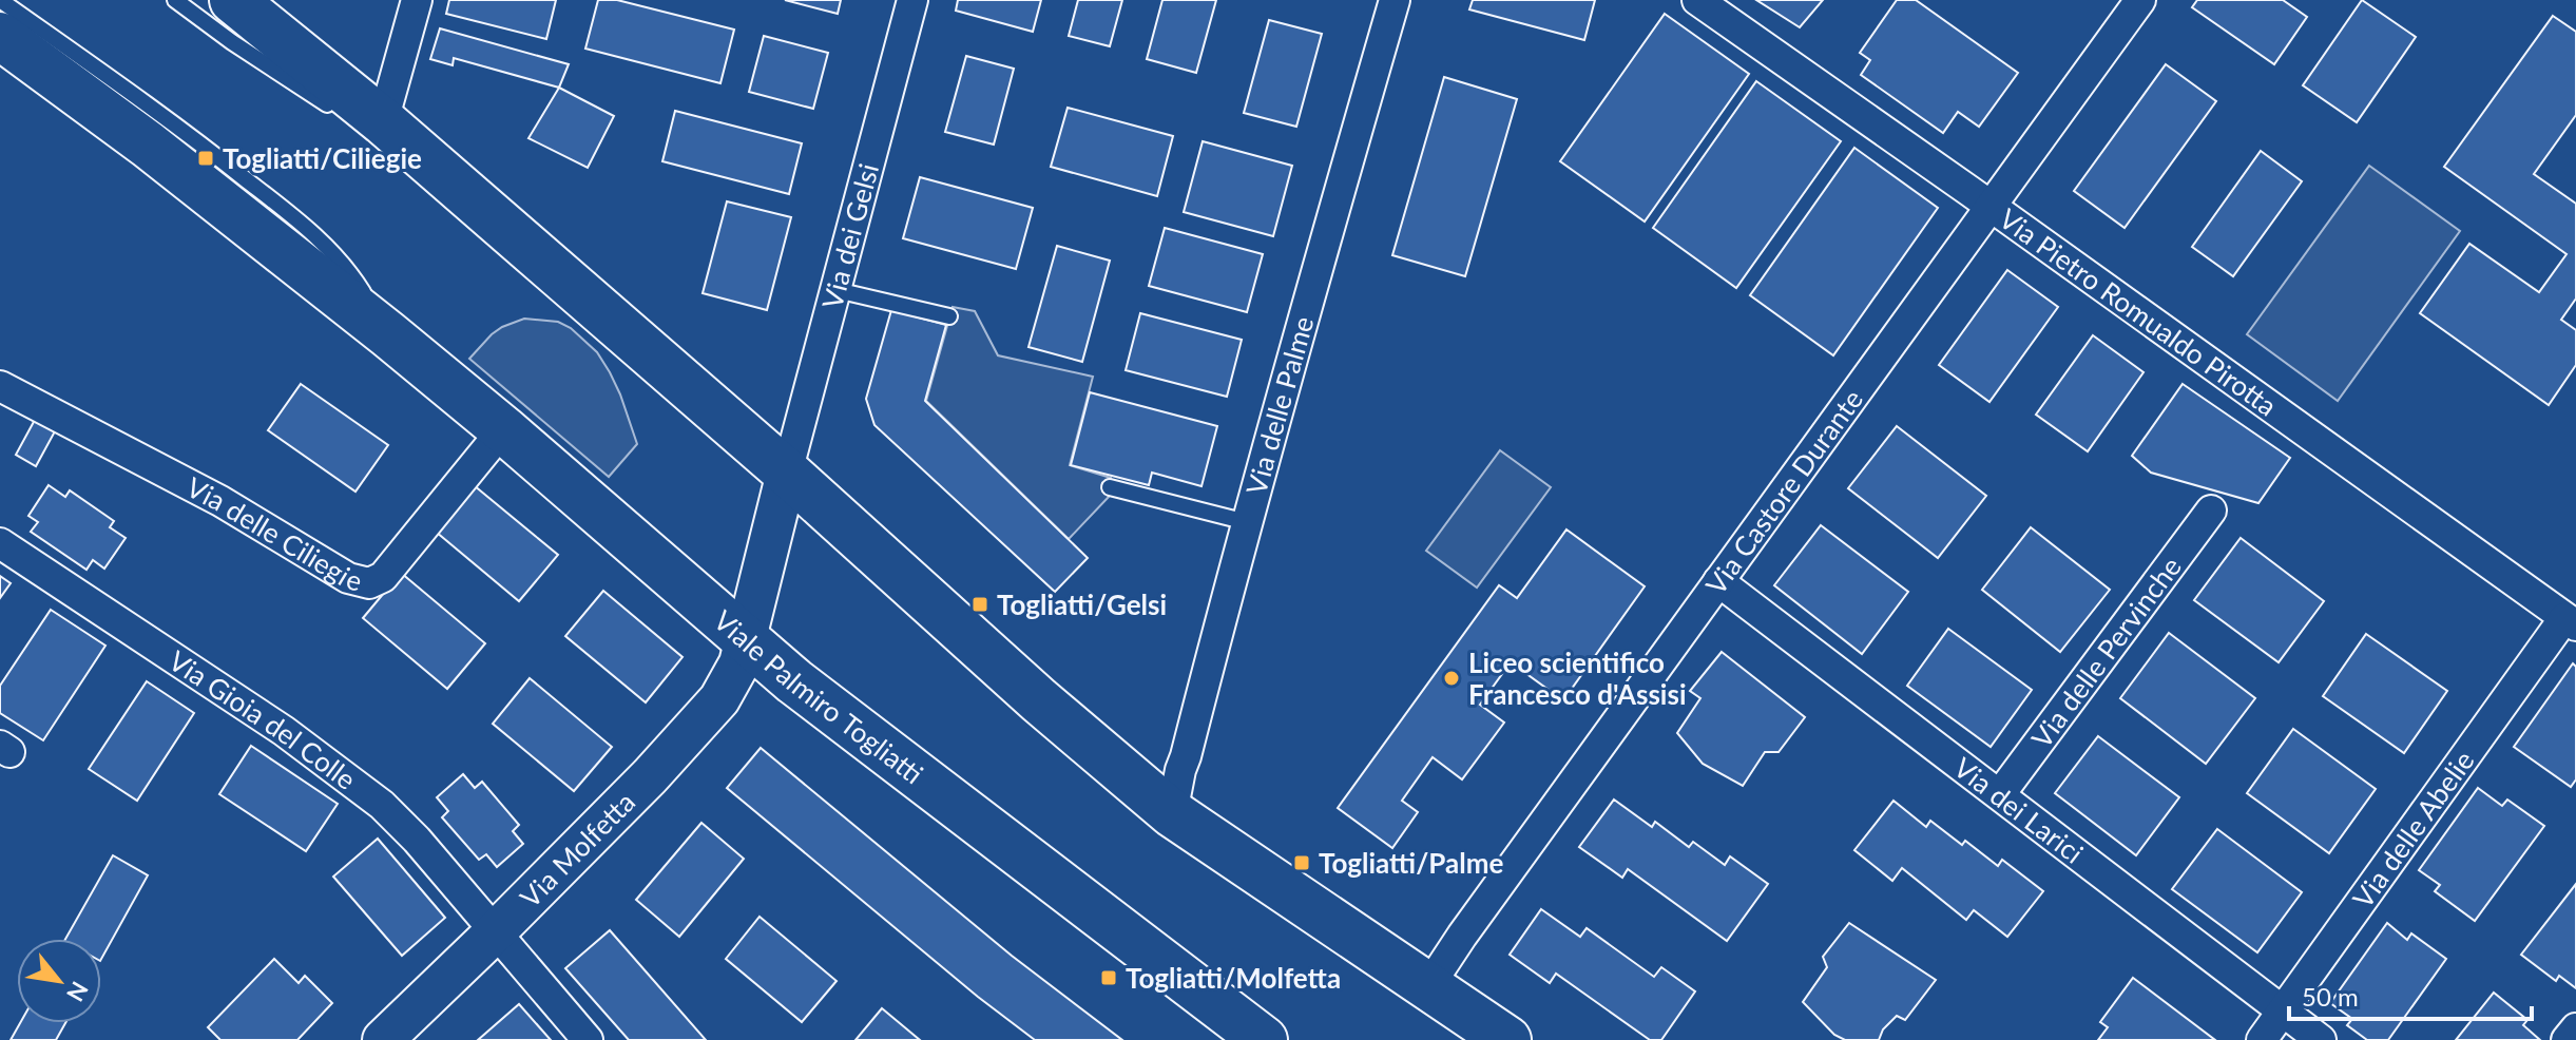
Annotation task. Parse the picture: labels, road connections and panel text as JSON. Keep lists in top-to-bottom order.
{
  "streets": {
    "main road": ["Viale Palmiro Togliatti"],
    "street": [
      "Via dei Gelsi",
      "Via Pietro Romualdo Pirotta",
      "Via delle Palme",
      "Via Castore Durante",
      "Via delle Ciliegie",
      "Via delle Pervinche",
      "Via Gioia del Colle",
      "Via dei Larici",
      "Via delle Abelie",
      "Via Molfetta"
    ]
  },
  "crossings": [
    ["Via dei Gelsi", "Via Molfetta"],
    ["Via Pietro Romualdo Pirotta", "Via Castore Durante"],
    ["Via Pietro Romualdo Pirotta", "Via delle Abelie"],
    ["Via Castore Durante", "Via dei Larici"],
    ["Via delle Ciliegie", "Viale Palmiro Togliatti"],
    ["Via delle Pervinche", "Via dei Larici"],
    ["Viale Palmiro Togliatti", "Via Molfetta"],
    ["Via Gioia del Colle", "Via Molfetta"],
    ["Via dei Larici", "Via delle Abelie"]
  ],
  "places": {
    "transit": [
      "Togliatti/Ciliegie",
      "Togliatti/Gelsi",
      "Togliatti/Palme",
      "Togliatti/Molfetta"
    ],
    "other": ["Liceo scientifico Francesco d'Assisi"]
  },
  "scale_bar": "50 m",
  "north": "bottom right"
}
